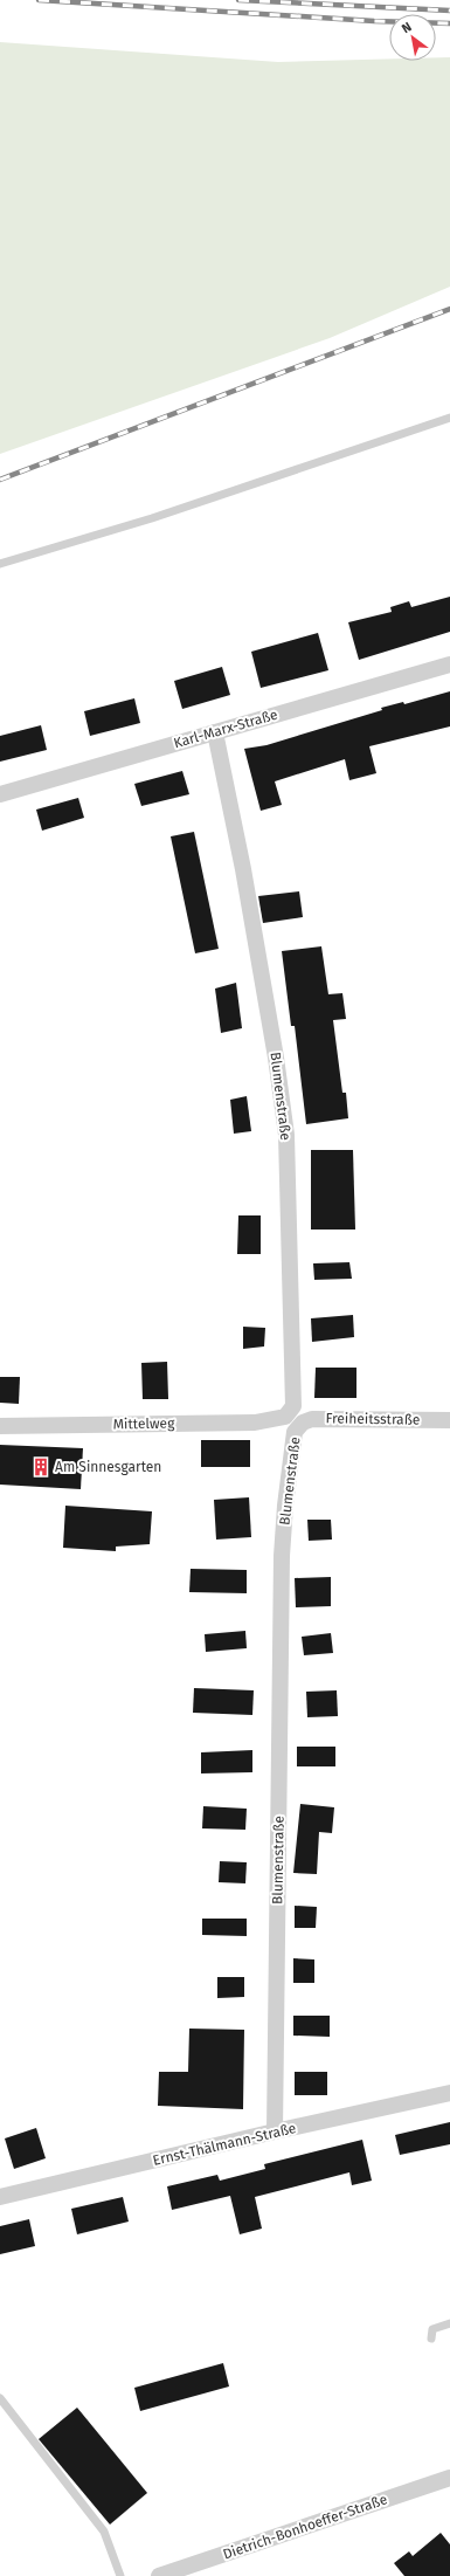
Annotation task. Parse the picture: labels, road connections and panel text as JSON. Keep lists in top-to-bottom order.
{
  "streets": {
    "street": [
      "Karl-Marx-Straße",
      "Blumenstraße",
      "Freiheitsstraße",
      "Mittelweg",
      "Ernst-Thälmann-Straße",
      "Dietrich-Bonhoeffer-Straße"
    ]
  },
  "crossings": [
    ["Karl-Marx-Straße", "Blumenstraße"],
    ["Blumenstraße", "Freiheitsstraße"],
    ["Blumenstraße", "Mittelweg"],
    ["Blumenstraße", "Ernst-Thälmann-Straße"],
    ["Freiheitsstraße", "Mittelweg"]
  ],
  "places": {
    "building": ["Am Sinnesgarten"]
  },
  "north": "top left"
}
